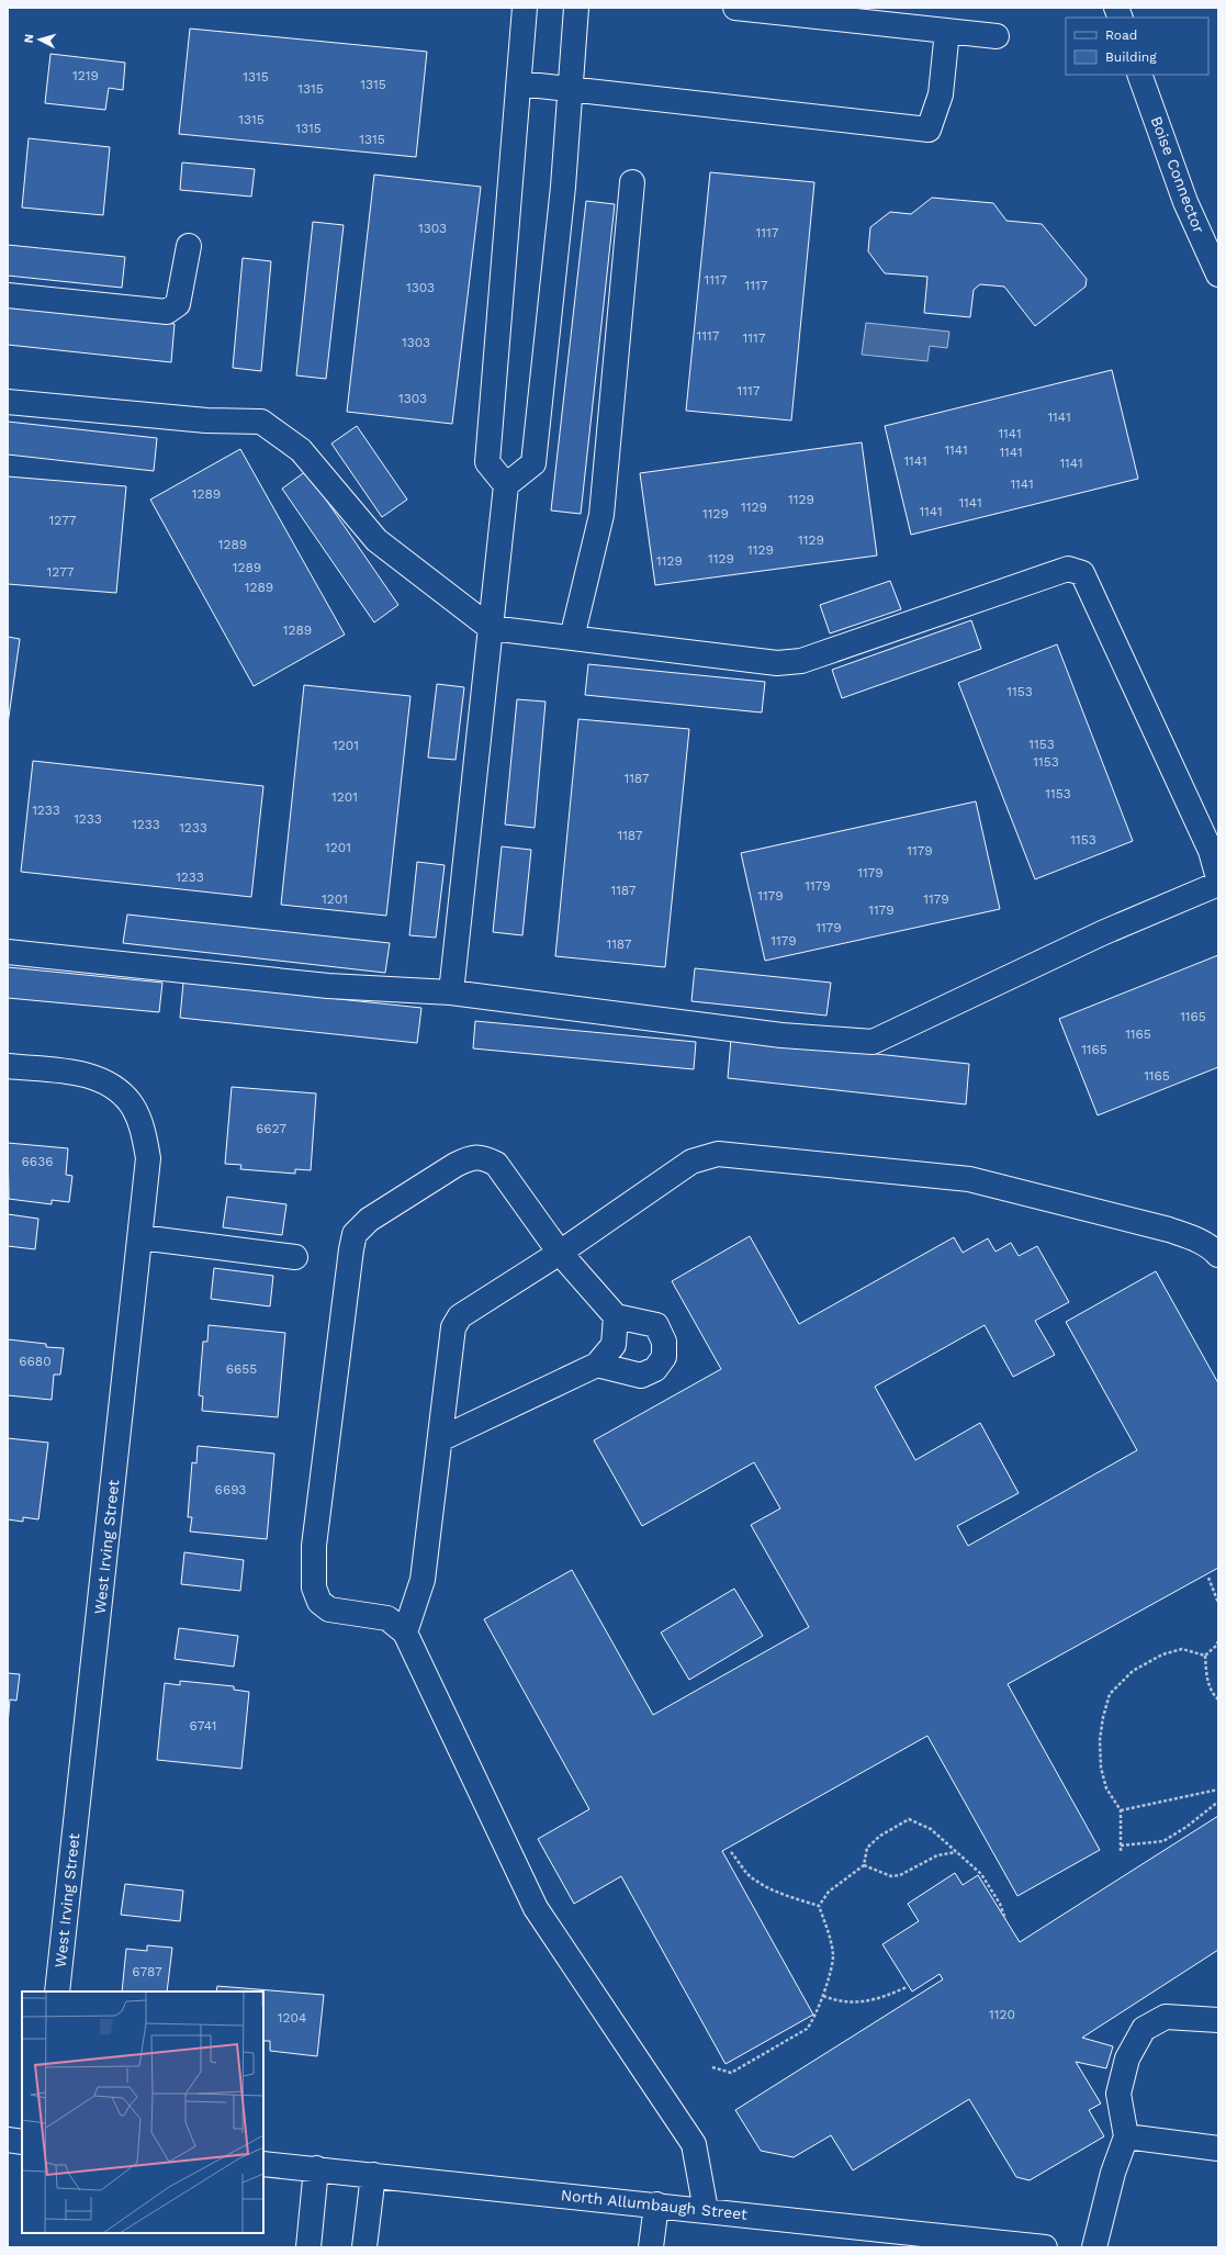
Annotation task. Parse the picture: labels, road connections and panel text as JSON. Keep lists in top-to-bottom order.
{
  "streets": {
    "main road": ["Boise Connector", "West Irving Street", "North Allumbaugh Street"]
  },
  "house_numbers": [
    "1219",
    "1315",
    "1315",
    "1315",
    "1315",
    "1315",
    "1315",
    "1303",
    "1117",
    "1117",
    "1117",
    "1303",
    "1117",
    "1117",
    "1303",
    "1117",
    "1303",
    "1141",
    "1141",
    "1141",
    "1141",
    "1141",
    "1141",
    "1141",
    "1289",
    "1129",
    "1141",
    "1129",
    "1141",
    "1129",
    "1277",
    "1129",
    "1289",
    "1129",
    "1129",
    "1129",
    "1289",
    "1277",
    "1289",
    "1289",
    "1153",
    "1153",
    "1201",
    "1153",
    "1187",
    "1153",
    "1201",
    "1233",
    "1233",
    "1233",
    "1233",
    "1187",
    "1153",
    "1201",
    "1179",
    "1179",
    "1233",
    "1179",
    "1187",
    "1179",
    "1201",
    "1179",
    "1179",
    "1179",
    "1179",
    "1187",
    "1165",
    "1165",
    "1165",
    "1165",
    "6627",
    "6636",
    "6680",
    "6655",
    "6693",
    "6741",
    "6787",
    "1120",
    "1204"
  ],
  "legend": ["Road", "Building"],
  "north": "left"
}
